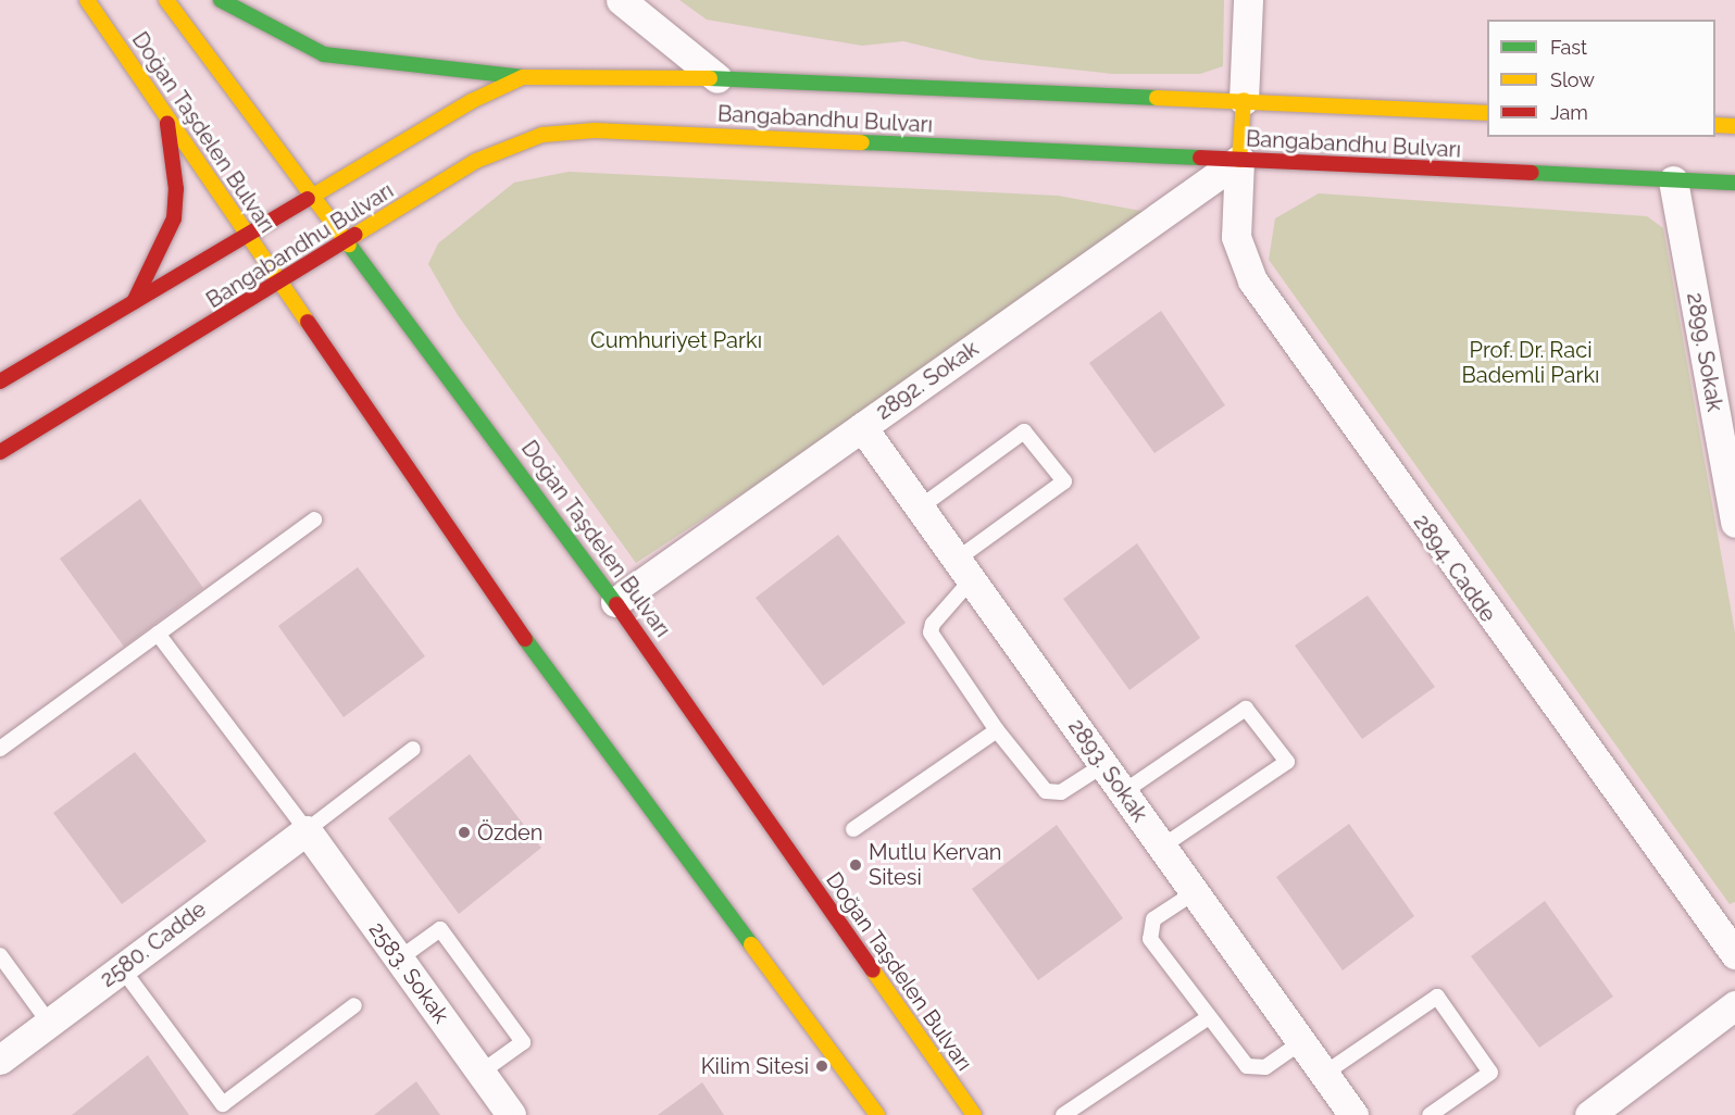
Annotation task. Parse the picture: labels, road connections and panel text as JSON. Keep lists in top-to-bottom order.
{
  "streets": {
    "main road": ["Bangabandhu Bulvarı", "Doğan Taşdelen Bulvarı"],
    "street": [
      "2899. Sokak",
      "2892. Sokak",
      "2894. Cadde",
      "2893. Sokak",
      "2580. Cadde",
      "2583. Sokak"
    ]
  },
  "crossings": [
    ["Bangabandhu Bulvarı", "Doğan Taşdelen Bulvarı"],
    ["Bangabandhu Bulvarı", "2899. Sokak"],
    ["Bangabandhu Bulvarı", "2892. Sokak"],
    ["Bangabandhu Bulvarı", "2894. Cadde"],
    ["Doğan Taşdelen Bulvarı", "2892. Sokak"],
    ["2892. Sokak", "2894. Cadde"],
    ["2892. Sokak", "2893. Sokak"],
    ["2580. Cadde", "2583. Sokak"]
  ],
  "parks": ["Cumhuriyet Parkı", "Prof. Dr. Raci Bademli Parkı"],
  "places": ["Özden", "Mutlu Kervan Sitesi", "Kilim Sitesi"],
  "legend": ["Fast", "Slow", "Jam"]
}
